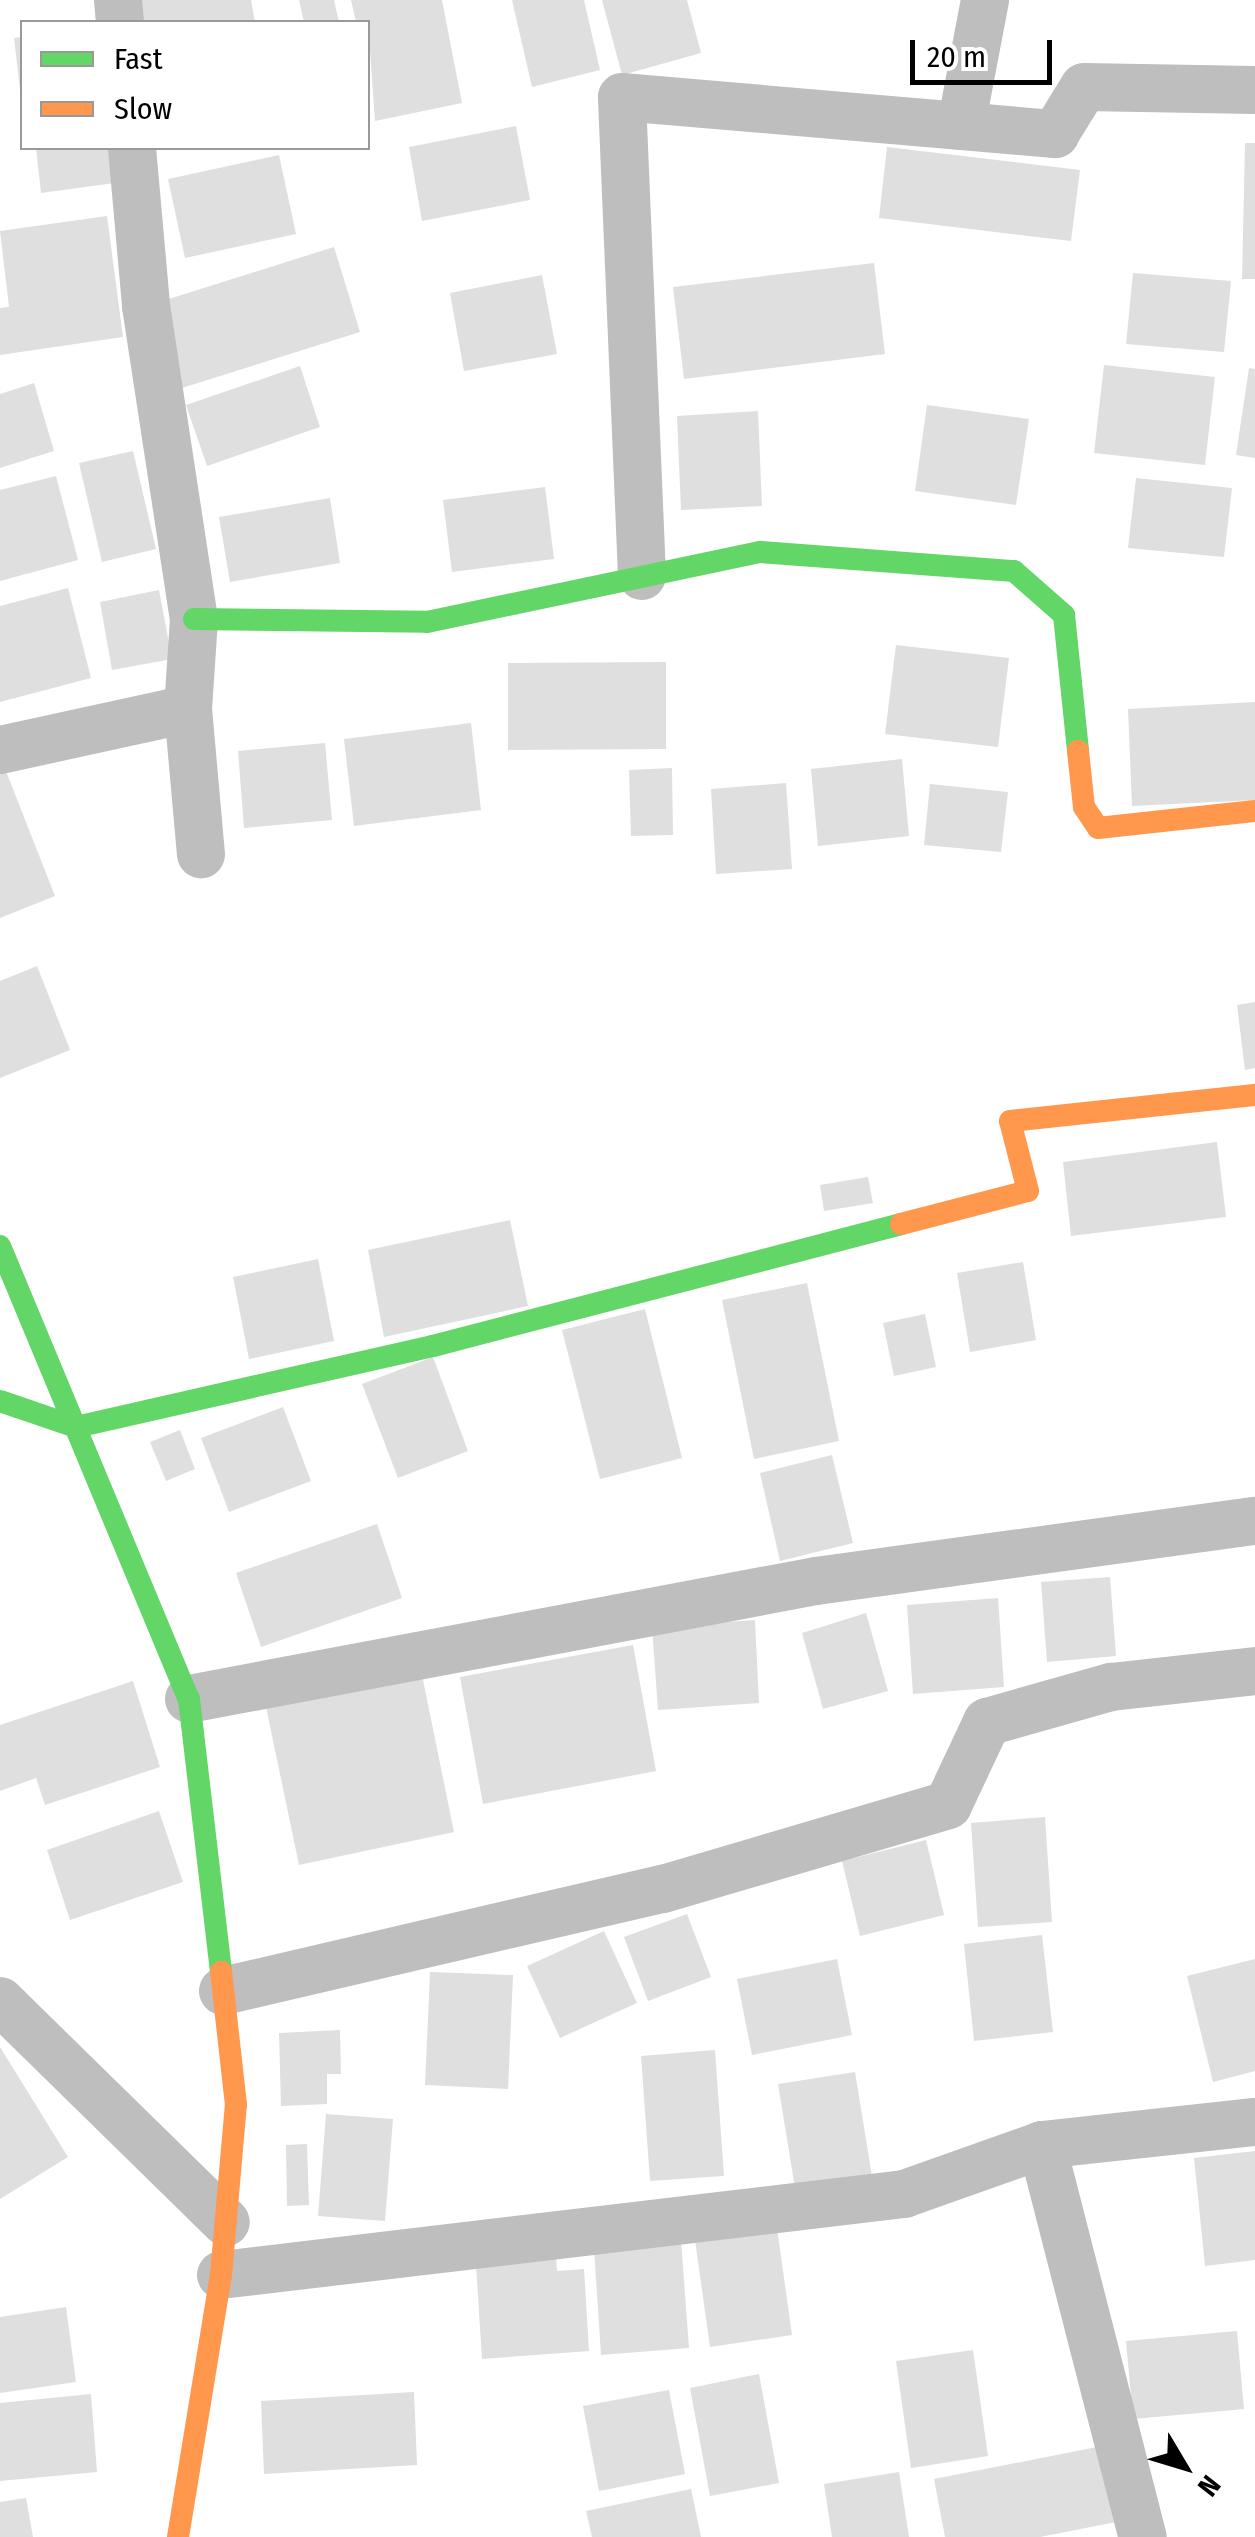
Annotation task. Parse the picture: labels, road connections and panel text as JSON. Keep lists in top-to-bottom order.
{
  "legend": ["Fast", "Slow"],
  "scale_bar": "20 m",
  "north": "bottom right"
}
